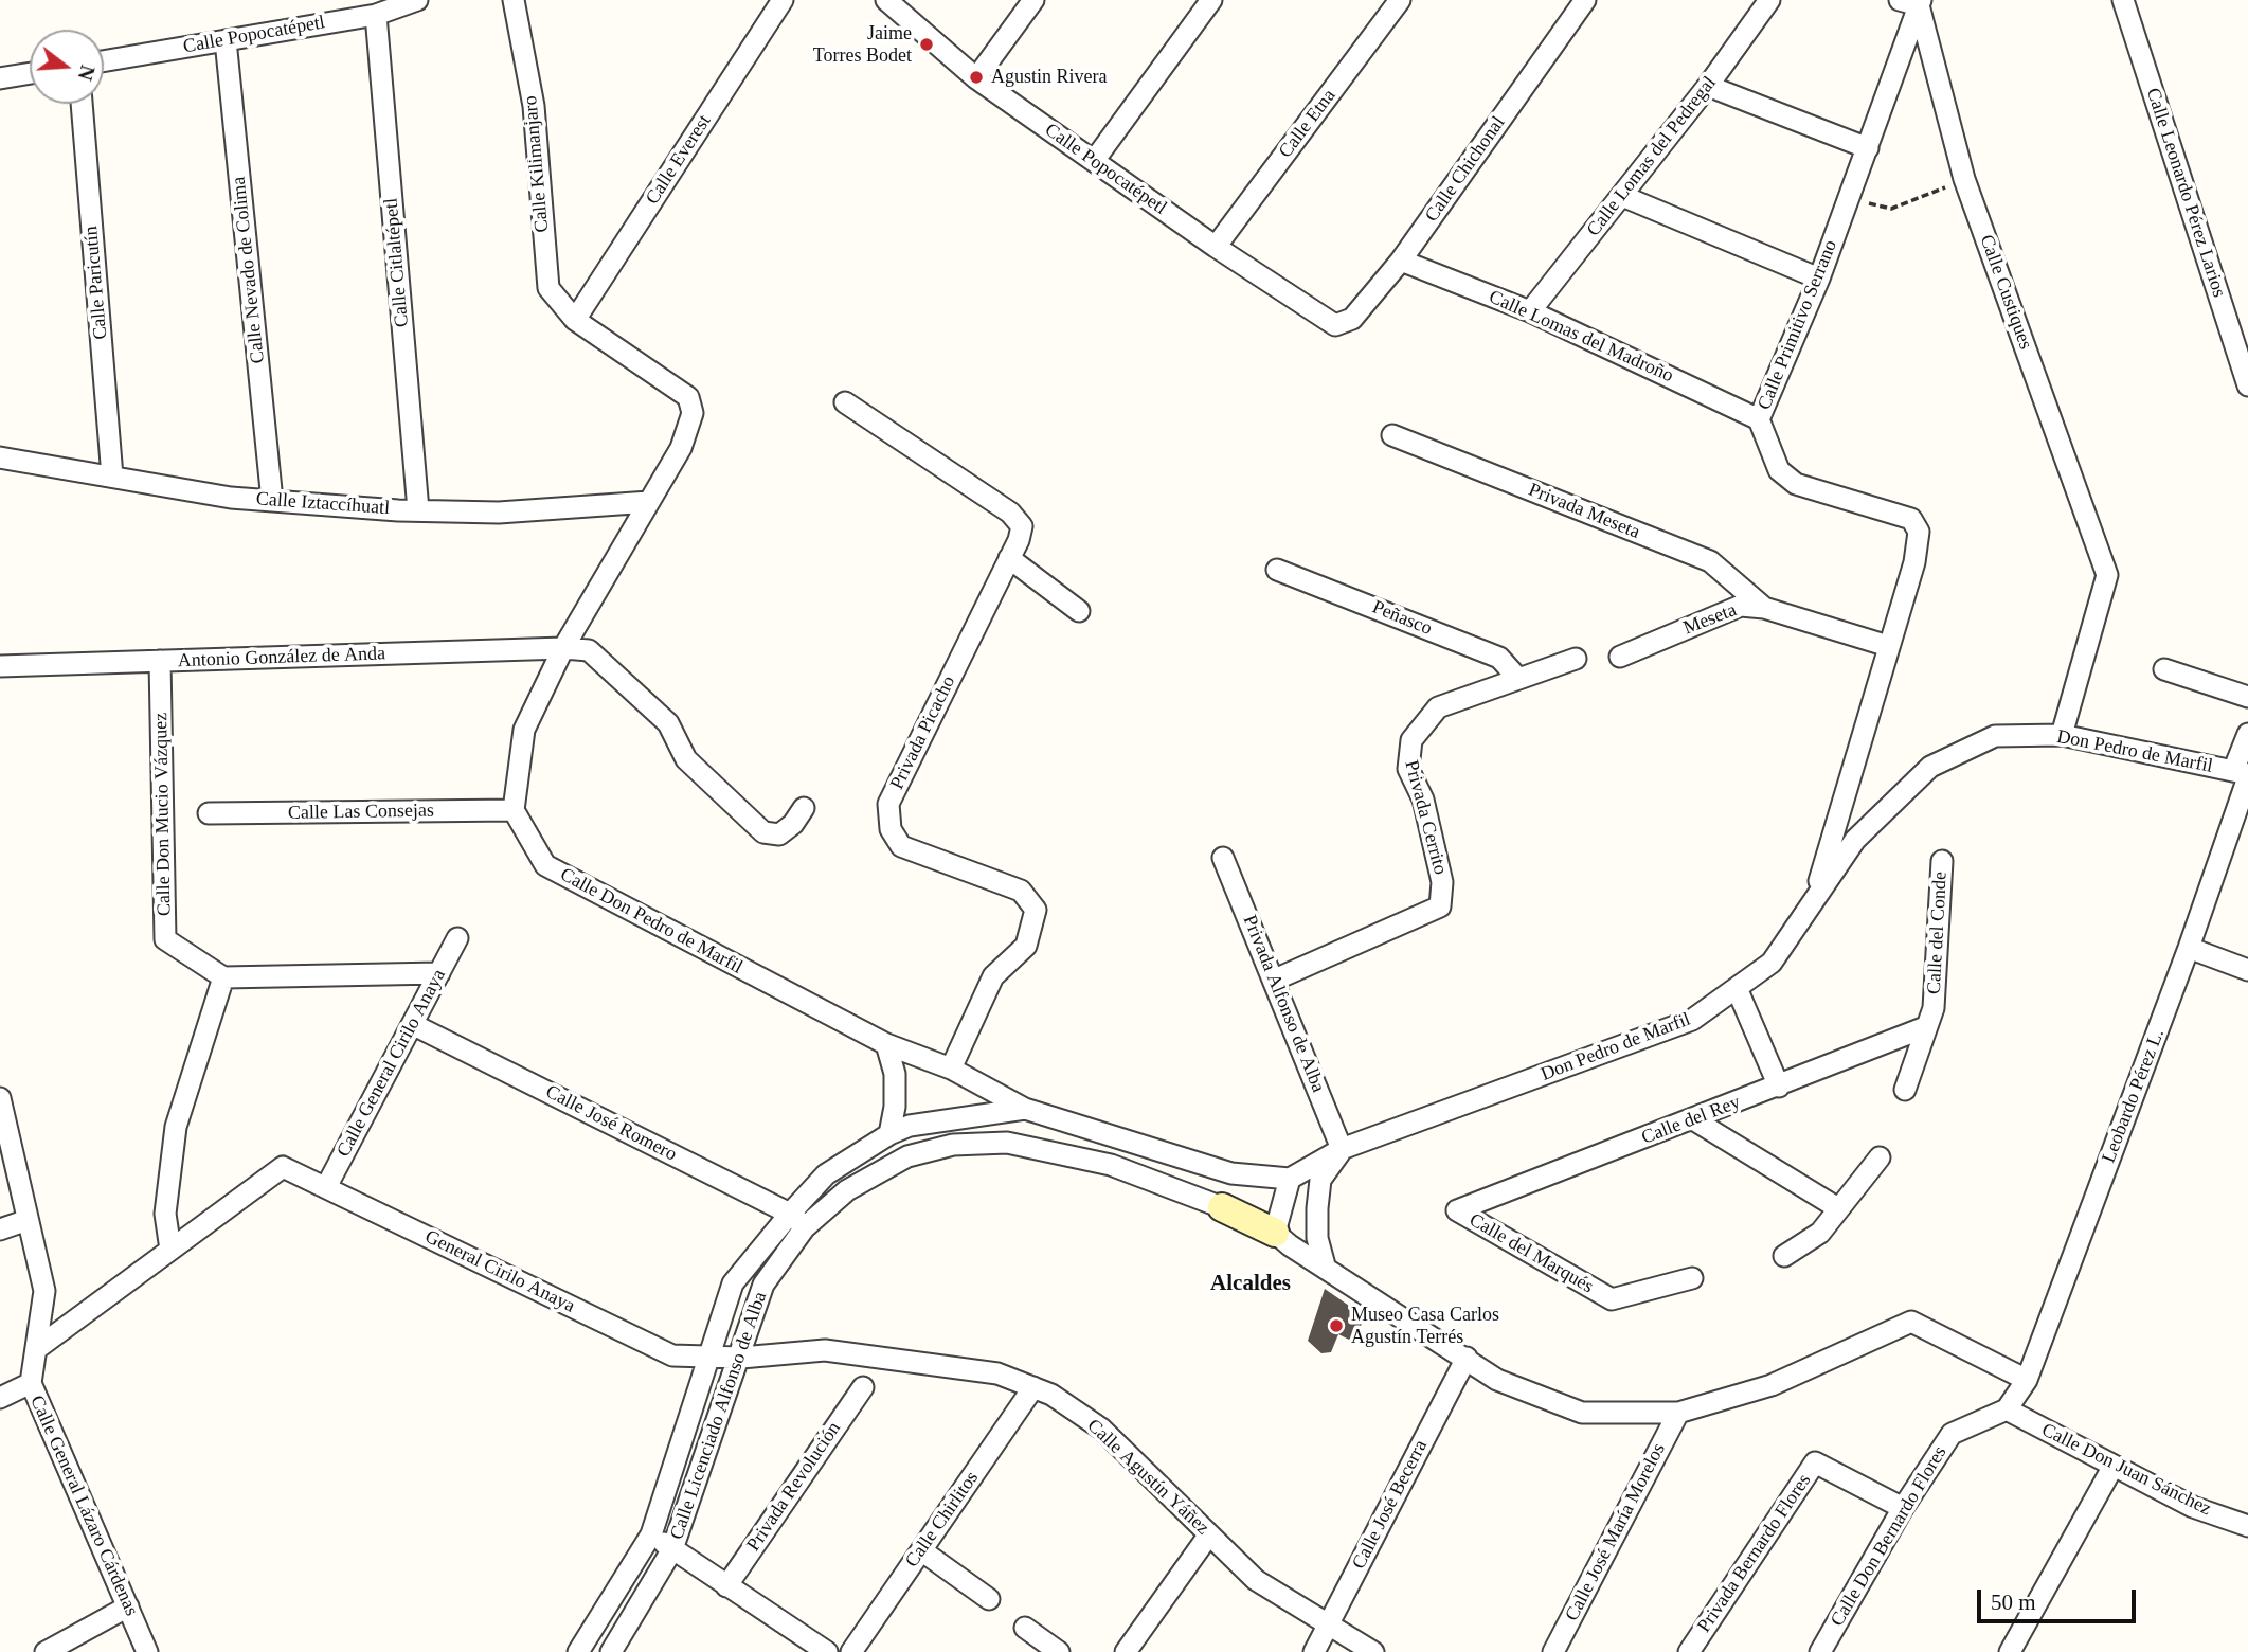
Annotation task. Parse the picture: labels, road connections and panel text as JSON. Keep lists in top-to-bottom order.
{
  "streets": {
    "street": [
      "Calle Popocatépetl",
      "Calle Etna",
      "Calle Lomas del Pedregal",
      "Calle Everest",
      "Calle Kilimanjaro",
      "Calle Chichonal",
      "Calle Leonardo Pérez Larios",
      "Calle Citlaltépetl",
      "Calle Nevado de Colima",
      "Calle Paricutín",
      "Calle Custiques",
      "Calle Primitivo Serrano",
      "Calle Lomas del Madroño",
      "Calle Iztaccíhuatl",
      "Privada Meseta",
      "Peñasco",
      "Meseta",
      "Antonio González de Anda",
      "Privada Picacho",
      "Don Pedro de Marfil",
      "Calle Las Consejas",
      "Calle Don Mucio Vázquez",
      "Privada Cerrito",
      "Calle Don Pedro de Marfil",
      "Calle del Conde",
      "Privada Alfonso de Alba",
      "Calle General Cirilo Anaya",
      "Leobardo Pérez L.",
      "Calle del Rey",
      "Calle José Romero",
      "Calle del Marqués",
      "General Cirilo Anaya",
      "Calle Licenciado Alfonso de Alba",
      "Calle Don Juan Sánchez",
      "Calle Agustín Yáñez",
      "Privada Revolución",
      "Calle José Becerra",
      "Calle General Lázaro Cárdenas",
      "Calle Chirlitos",
      "Calle José María Morelos",
      "Calle Don Bernardo Flores",
      "Privada Bernardo Flores"
    ]
  },
  "crossings": [
    ["Calle Popocatépetl", "Calle Etna"],
    ["Calle Popocatépetl", "Calle Chichonal"],
    ["Calle Popocatépetl", "Calle Citlaltépetl"],
    ["Calle Popocatépetl", "Calle Nevado de Colima"],
    ["Calle Lomas del Pedregal", "Calle Lomas del Madroño"],
    ["Calle Everest", "Calle Kilimanjaro"],
    ["Calle Kilimanjaro", "Calle Iztaccíhuatl"],
    ["Calle Chichonal", "Calle Lomas del Madroño"],
    ["Calle Citlaltépetl", "Calle Iztaccíhuatl"],
    ["Calle Nevado de Colima", "Calle Iztaccíhuatl"],
    ["Calle Paricutín", "Calle Iztaccíhuatl"],
    ["Calle Custiques", "Calle Primitivo Serrano"],
    ["Calle Custiques", "Don Pedro de Marfil"],
    ["Calle Primitivo Serrano", "Calle Lomas del Madroño"],
    ["Calle Primitivo Serrano", "Meseta"],
    ["Calle Primitivo Serrano", "Don Pedro de Marfil"],
    ["Privada Meseta", "Meseta"],
    ["Peñasco", "Privada Cerrito"],
    ["Antonio González de Anda", "Calle Don Mucio Vázquez"],
    ["Privada Picacho", "Calle Don Pedro de Marfil"],
    ["Don Pedro de Marfil", "Privada Alfonso de Alba"],
    ["Don Pedro de Marfil", "Leobardo Pérez L."],
    ["Calle Las Consejas", "Calle Don Pedro de Marfil"],
    ["Privada Cerrito", "Privada Alfonso de Alba"],
    ["Calle Don Pedro de Marfil", "Calle Licenciado Alfonso de Alba"],
    ["Calle del Conde", "Calle del Rey"],
    ["Calle General Cirilo Anaya", "Calle José Romero"],
    ["Calle General Cirilo Anaya", "General Cirilo Anaya"],
    ["Leobardo Pérez L.", "Calle Don Juan Sánchez"],
    ["Leobardo Pérez L.", "Calle Don Bernardo Flores"],
    ["Calle del Rey", "Calle del Marqués"],
    ["Calle José Romero", "Calle Licenciado Alfonso de Alba"],
    ["General Cirilo Anaya", "Calle Licenciado Alfonso de Alba"],
    ["General Cirilo Anaya", "Calle Agustín Yáñez"],
    ["Calle Licenciado Alfonso de Alba", "Calle Agustín Yáñez"],
    ["Calle Don Juan Sánchez", "Calle Don Bernardo Flores"],
    ["Calle Agustín Yáñez", "Calle José Becerra"],
    ["Calle Agustín Yáñez", "Calle Chirlitos"],
    ["Calle Don Bernardo Flores", "Privada Bernardo Flores"]
  ],
  "districts": ["Alcaldes"],
  "places": ["Jaime Torres Bodet", "Agustin Rivera", "Museo Casa Carlos Agustín Terrés"],
  "scale_bar": "50 m",
  "north": "right"
}
